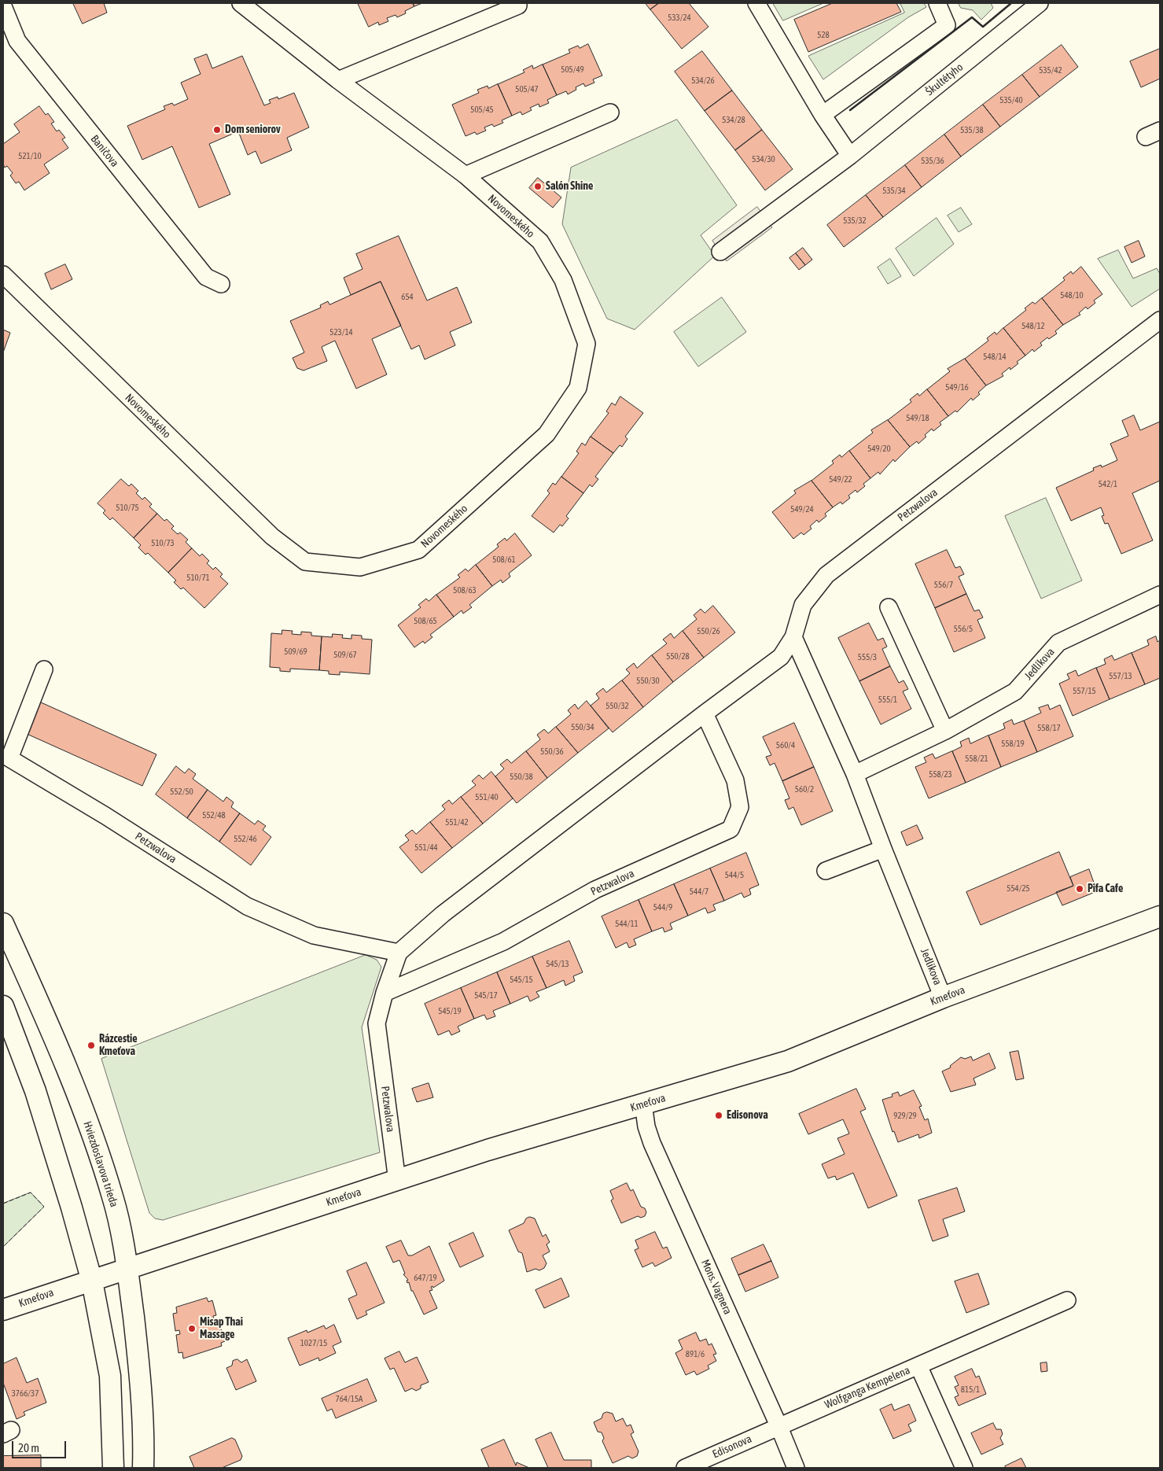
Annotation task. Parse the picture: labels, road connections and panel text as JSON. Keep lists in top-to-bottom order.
{
  "streets": {
    "street": [
      "Škultétyho",
      "Baničova",
      "Novomeského",
      "Petzwalova",
      "Jedlíkova",
      "Kmeťova",
      "Hviezdoslavova trieda",
      "Mons. Vagnera",
      "Wolfganga Kempelena",
      "Edisonova"
    ]
  },
  "crossings": [
    ["Petzwalova", "Jedlíkova"],
    ["Petzwalova", "Kmeťova"],
    ["Jedlíkova", "Kmeťova"],
    ["Kmeťova", "Hviezdoslavova trieda"],
    ["Kmeťova", "Mons. Vagnera"],
    ["Mons. Vagnera", "Wolfganga Kempelena"],
    ["Mons. Vagnera", "Edisonova"],
    ["Wolfganga Kempelena", "Edisonova"]
  ],
  "places": [
    "Dom seniorov",
    "Salón Shine",
    "Pifa Cafe",
    "Rázcestie Kmeťova",
    "Edisonova",
    "Misap Thai Massage"
  ],
  "house_numbers": [
    "533/24",
    "528",
    "505/49",
    "535/42",
    "534/26",
    "505/47",
    "535/40",
    "505/45",
    "534/28",
    "535/38",
    "521/10",
    "534/30",
    "535/36",
    "535/34",
    "535/32",
    "548/10",
    "654",
    "548/12",
    "523/14",
    "548/14",
    "549/16",
    "549/18",
    "549/20",
    "549/22",
    "542/1",
    "510/75",
    "549/24",
    "510/73",
    "508/61",
    "510/71",
    "556/7",
    "508/63",
    "508/65",
    "556/5",
    "550/26",
    "509/69",
    "509/67",
    "550/28",
    "555/3",
    "557/13",
    "550/30",
    "557/15",
    "555/1",
    "550/32",
    "550/34",
    "558/17",
    "558/19",
    "560/4",
    "550/36",
    "558/21",
    "558/23",
    "550/38",
    "560/2",
    "552/50",
    "551/40",
    "552/48",
    "551/42",
    "552/46",
    "551/44",
    "544/5",
    "554/25",
    "544/7",
    "544/9",
    "544/11",
    "545/13",
    "545/15",
    "545/17",
    "545/19",
    "929/29",
    "647/19",
    "1027/15",
    "891/6",
    "815/1",
    "3766/37",
    "764/15A"
  ],
  "scale_bar": "20 m"
}
